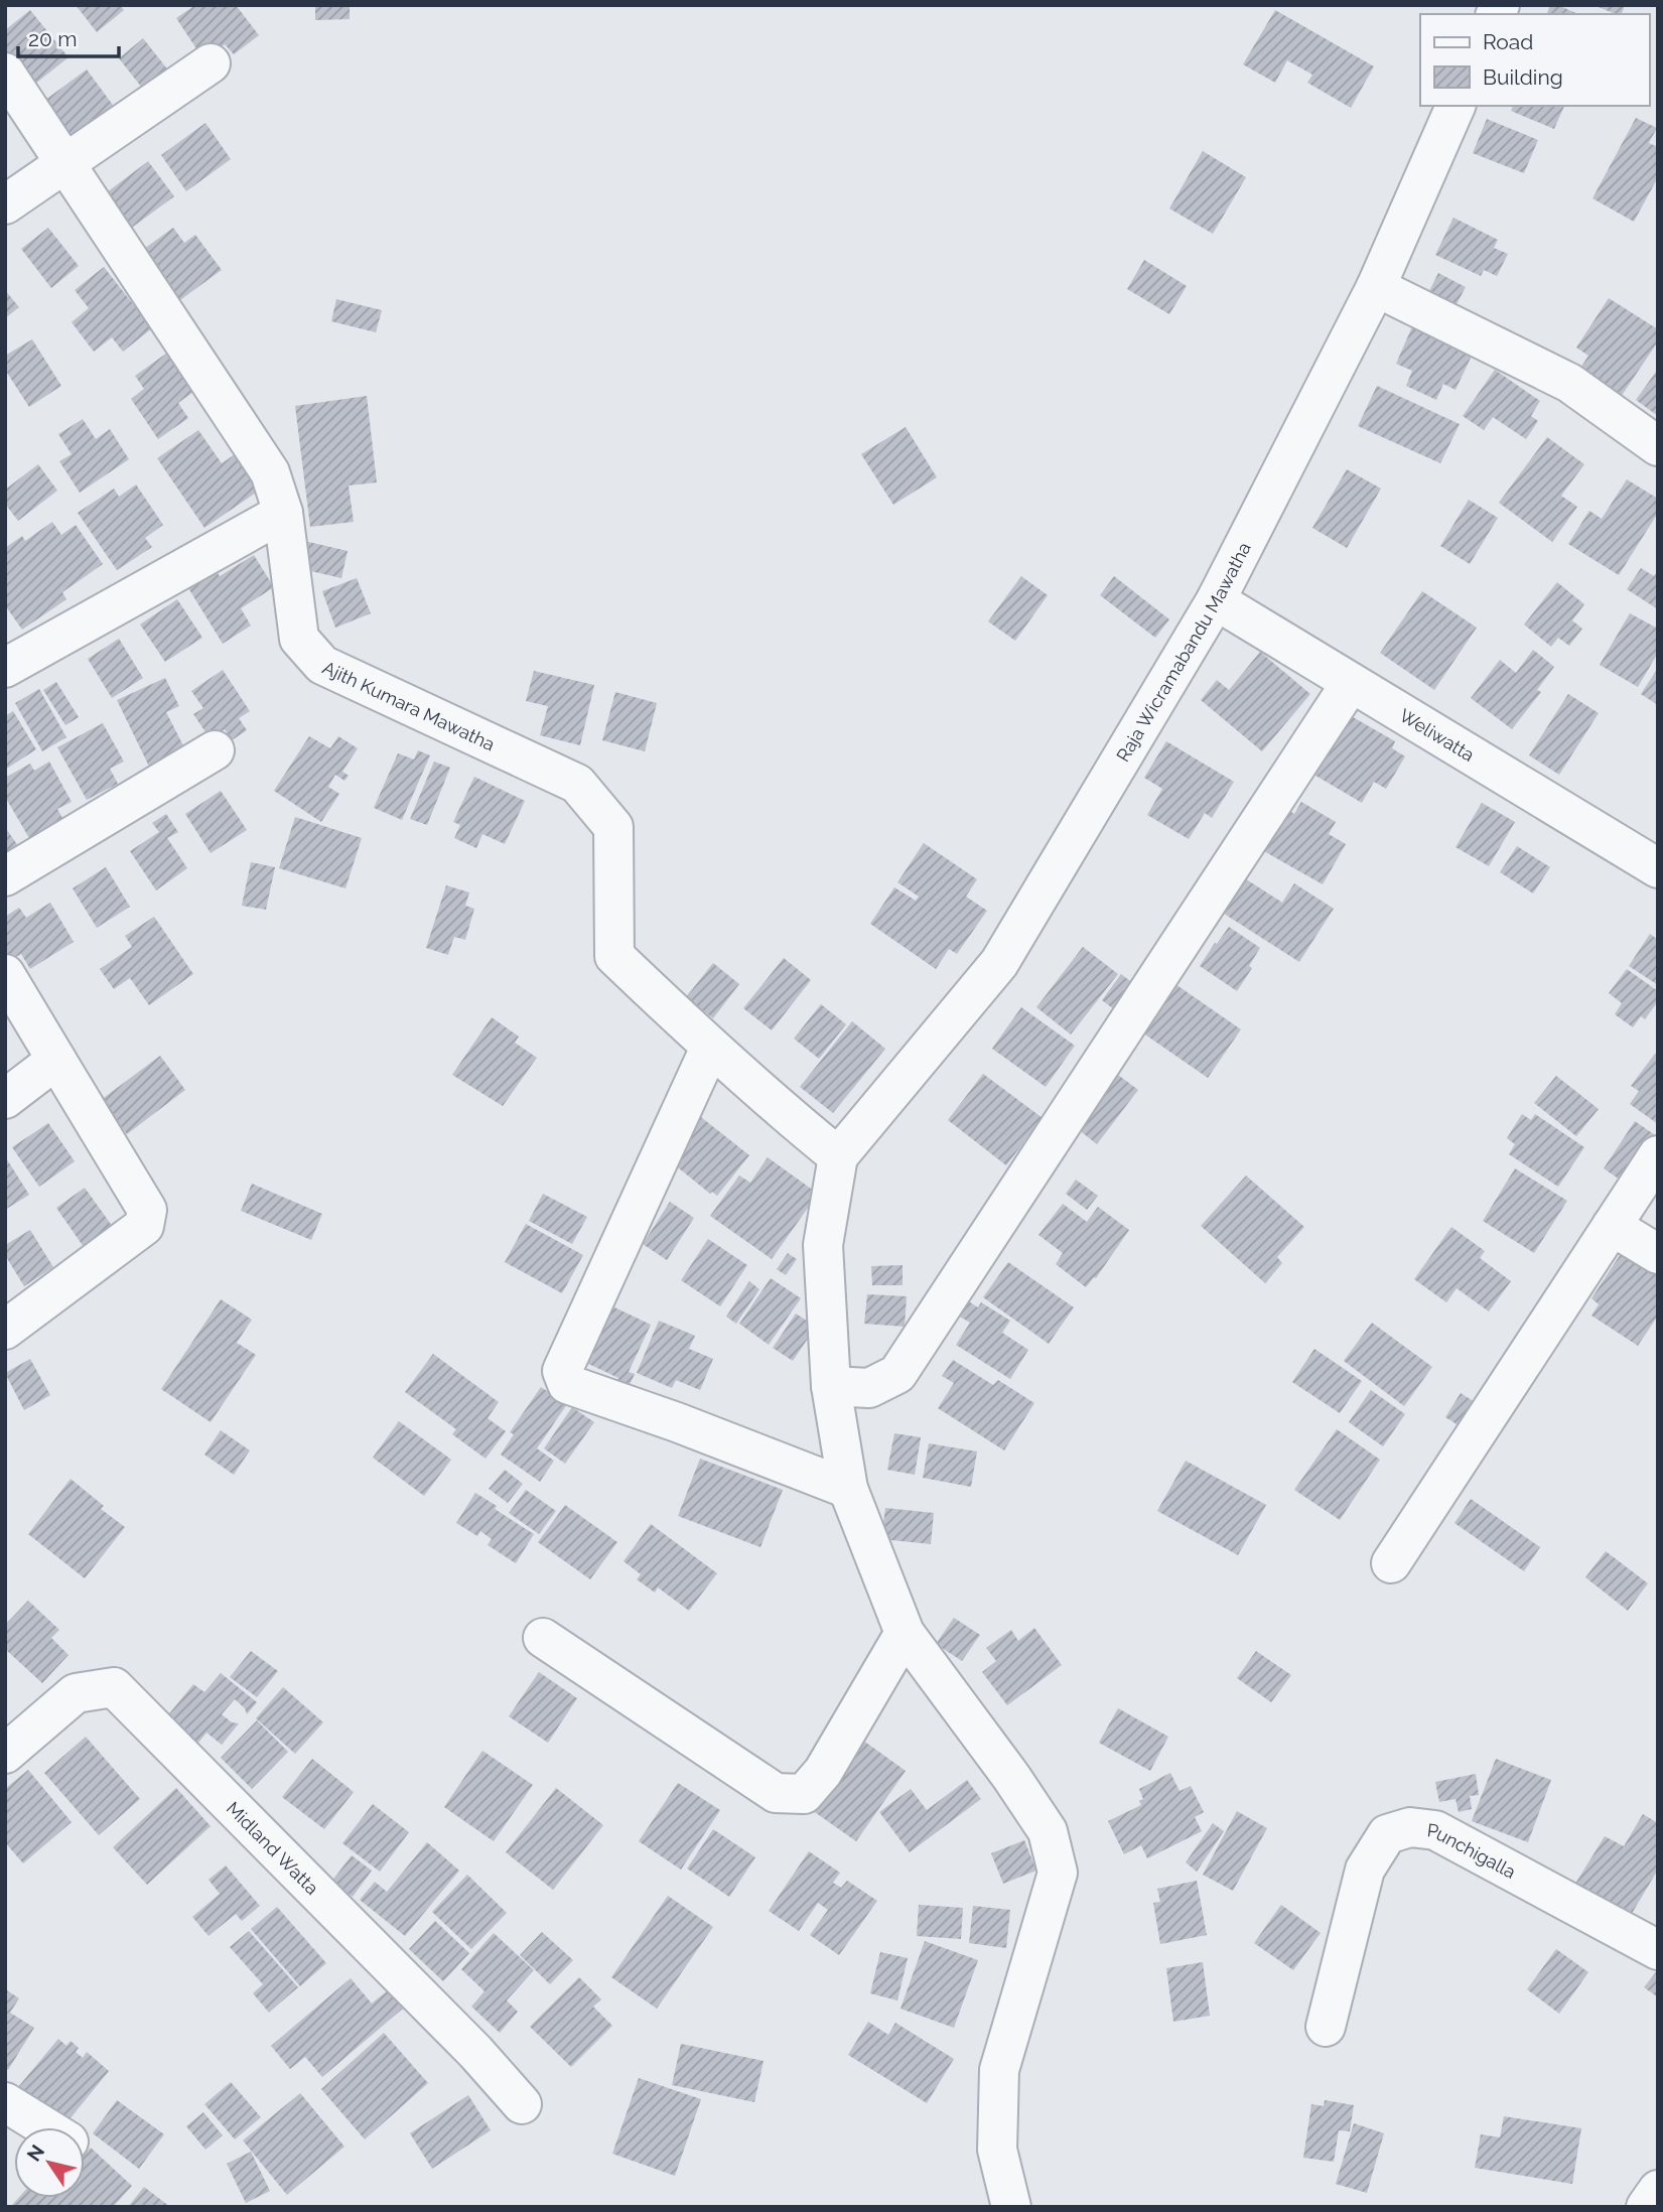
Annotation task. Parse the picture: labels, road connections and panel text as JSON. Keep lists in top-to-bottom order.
{
  "streets": {
    "street": [
      "Raja Wicramabandu Mawatha",
      "Ajith Kumara Mawatha",
      "Weliwatta",
      "Midland Watta",
      "Punchigalla"
    ]
  },
  "crossings": [
    ["Raja Wicramabandu Mawatha", "Ajith Kumara Mawatha"],
    ["Raja Wicramabandu Mawatha", "Weliwatta"]
  ],
  "legend": ["Road", "Building"],
  "scale_bar": "20 m",
  "north": "top left"
}
